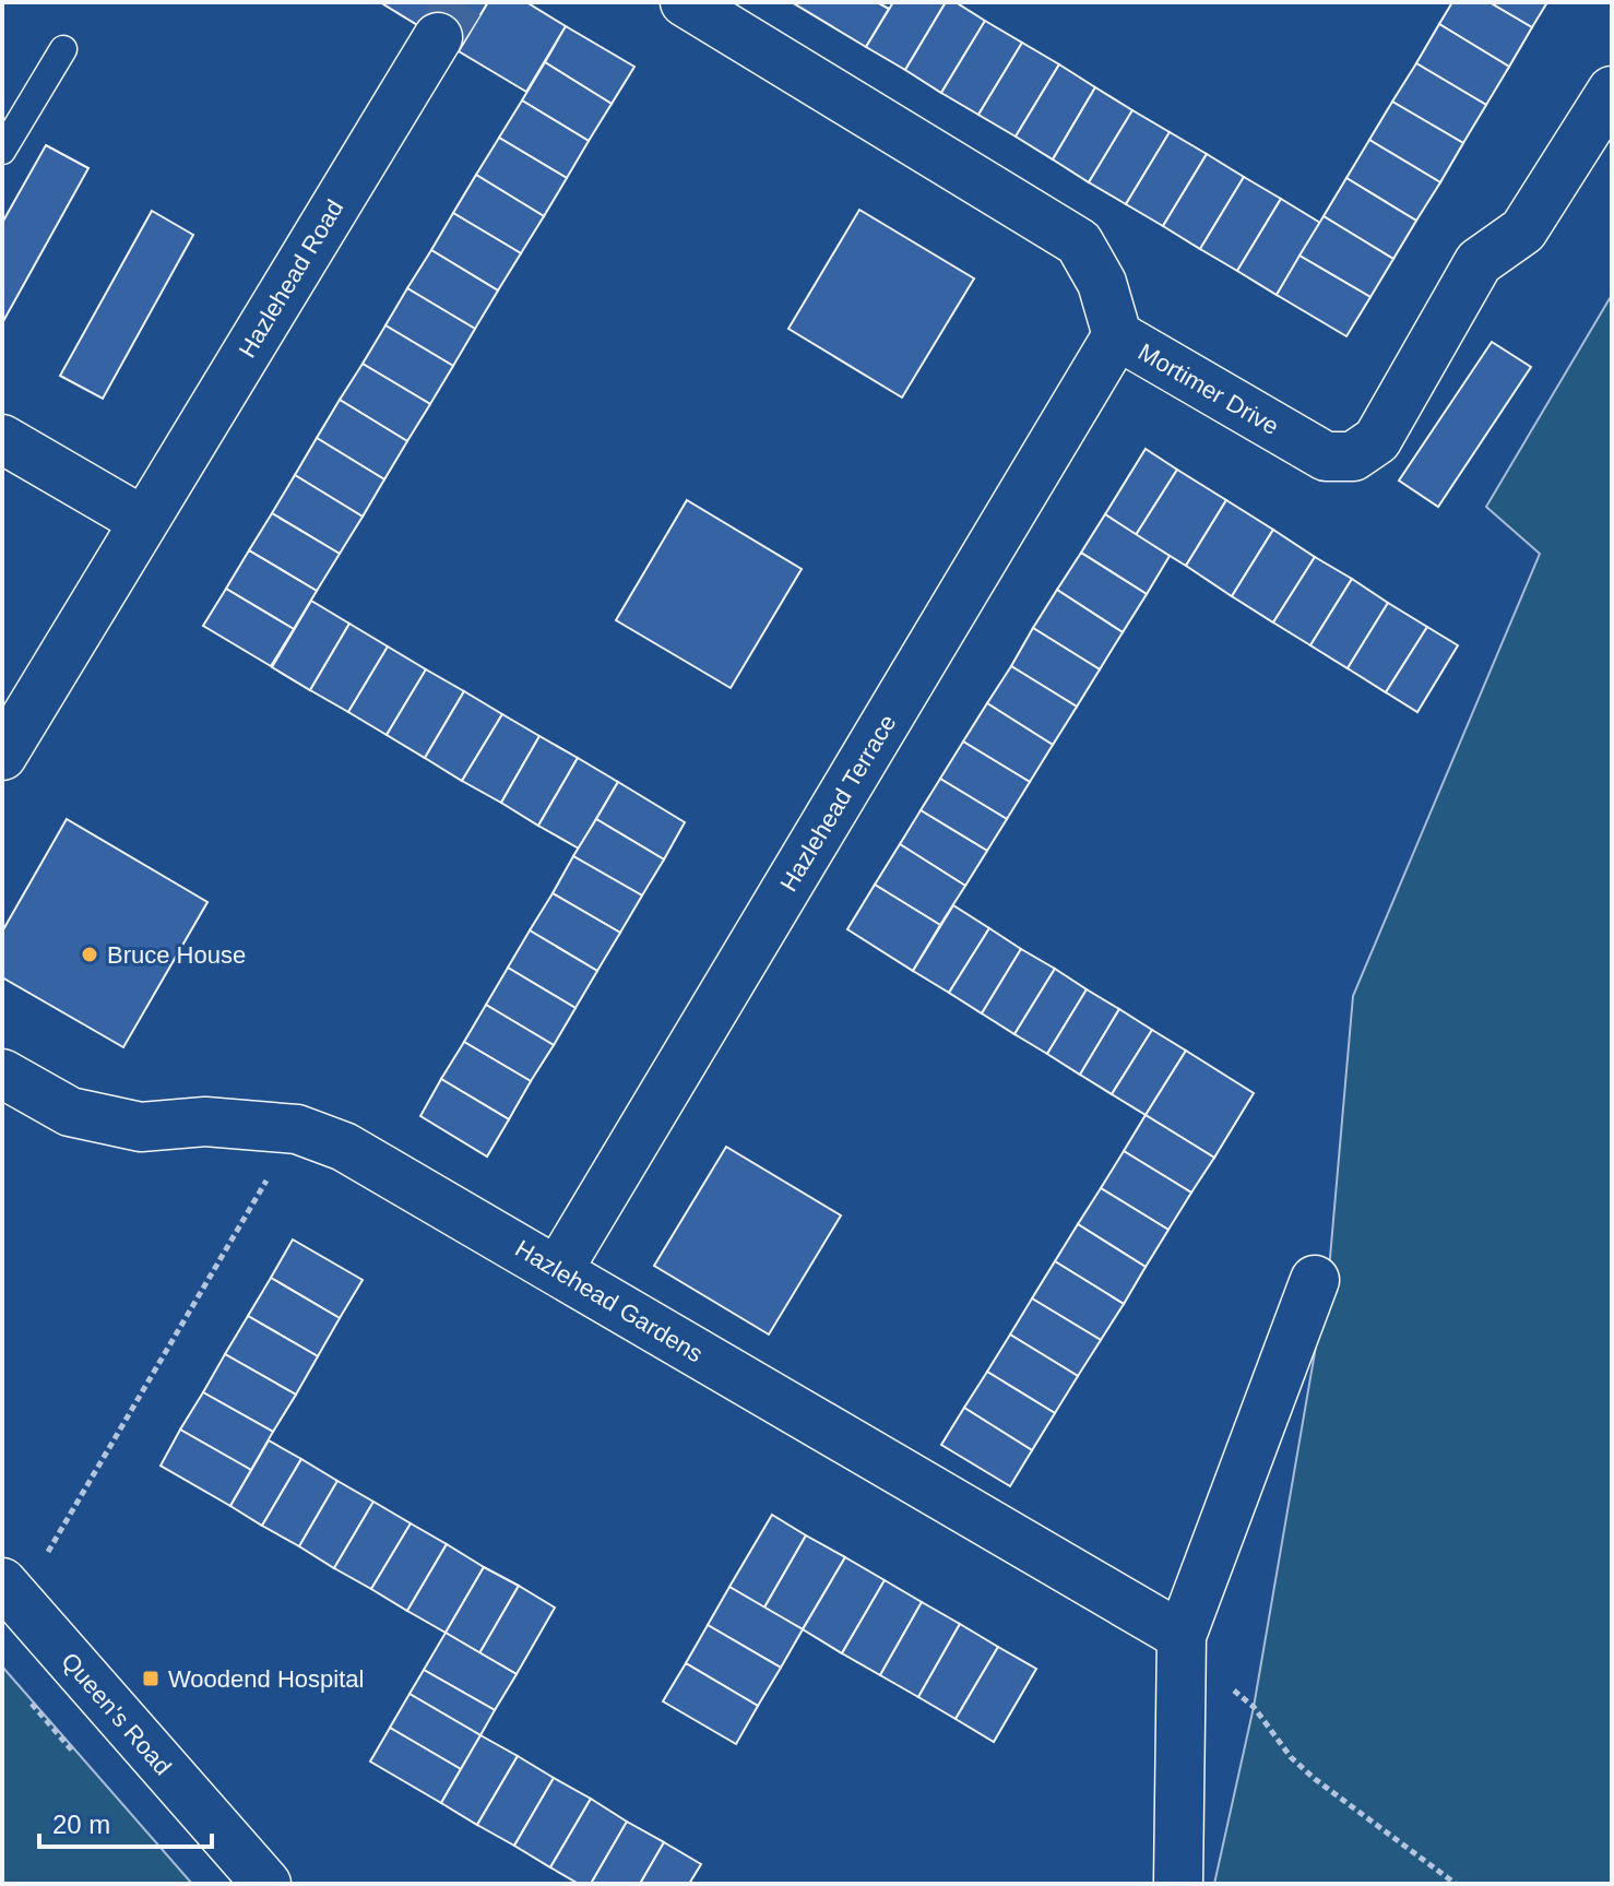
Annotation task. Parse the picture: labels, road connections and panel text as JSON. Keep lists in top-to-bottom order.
{
  "streets": {
    "street": [
      "Hazlehead Road",
      "Mortimer Drive",
      "Hazlehead Terrace",
      "Hazlehead Gardens",
      "Queen's Road"
    ]
  },
  "crossings": [
    ["Mortimer Drive", "Hazlehead Terrace"],
    ["Hazlehead Terrace", "Hazlehead Gardens"]
  ],
  "places": {
    "other": ["Bruce House"],
    "transit": ["Woodend Hospital"]
  },
  "scale_bar": "20 m"
}
